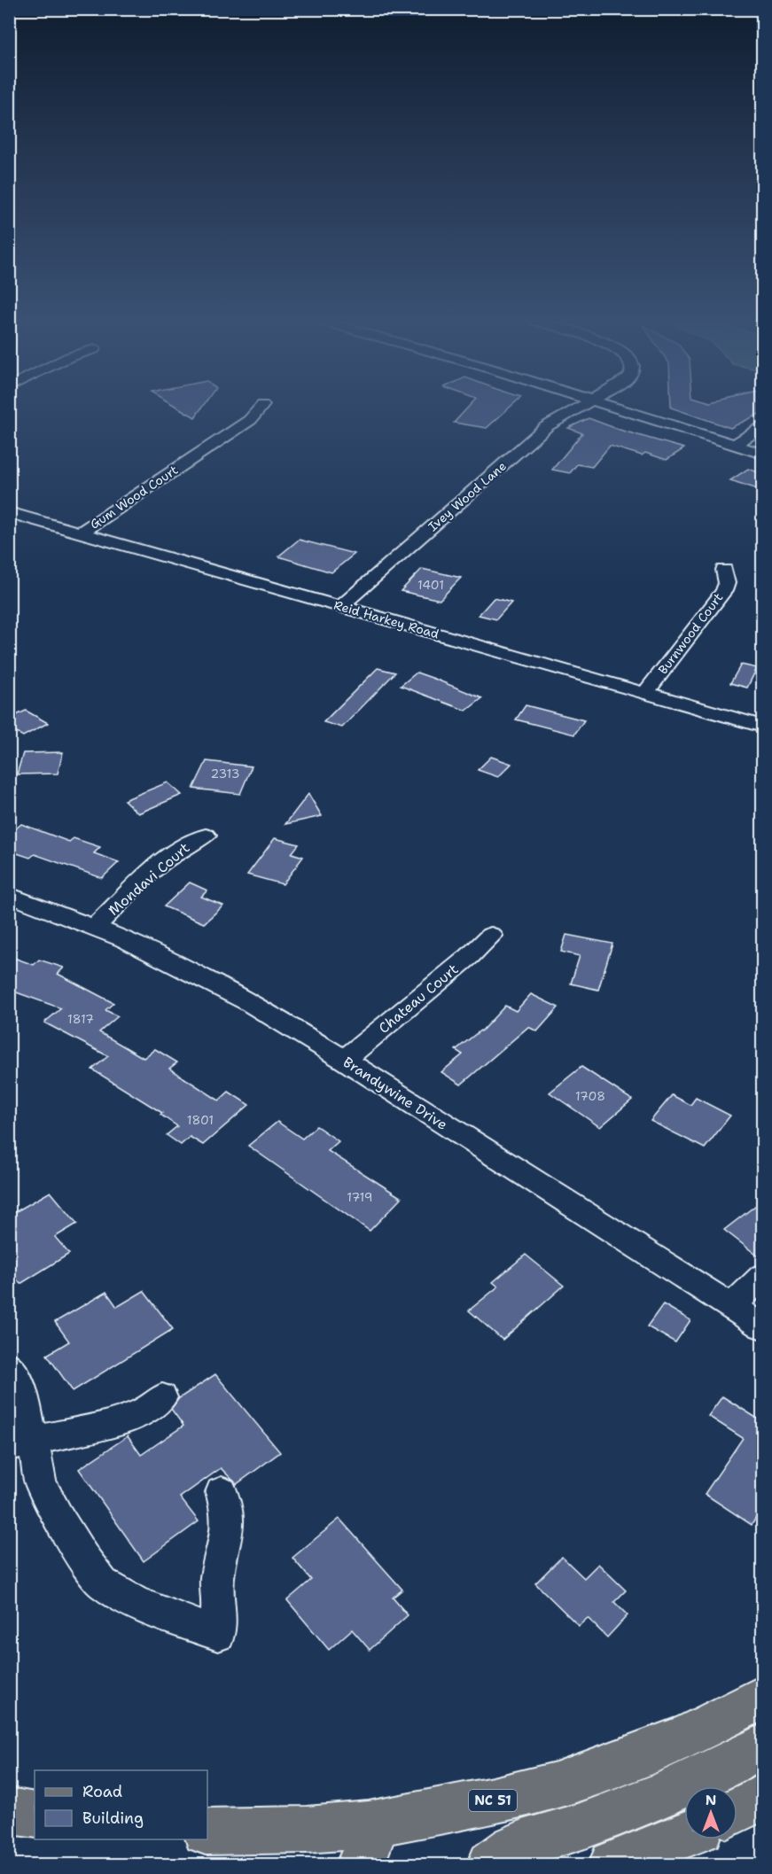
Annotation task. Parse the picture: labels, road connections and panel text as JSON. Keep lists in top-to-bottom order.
{
  "streets": {
    "main road": ["NC 51"],
    "street": [
      "Ivey Wood Lane",
      "Gum Wood Court",
      "Reid Harkey Road",
      "Burnwood Court",
      "Mondavi Court",
      "Chateau Court",
      "Brandywine Drive"
    ]
  },
  "crossings": [
    ["Ivey Wood Lane", "Reid Harkey Road"],
    ["Gum Wood Court", "Reid Harkey Road"],
    ["Reid Harkey Road", "Burnwood Court"],
    ["Mondavi Court", "Brandywine Drive"],
    ["Chateau Court", "Brandywine Drive"]
  ],
  "house_numbers": [
    "1401",
    "2313",
    "1817",
    "1708",
    "1801",
    "1719"
  ],
  "legend": ["Road", "Building"],
  "north": "top"
}
